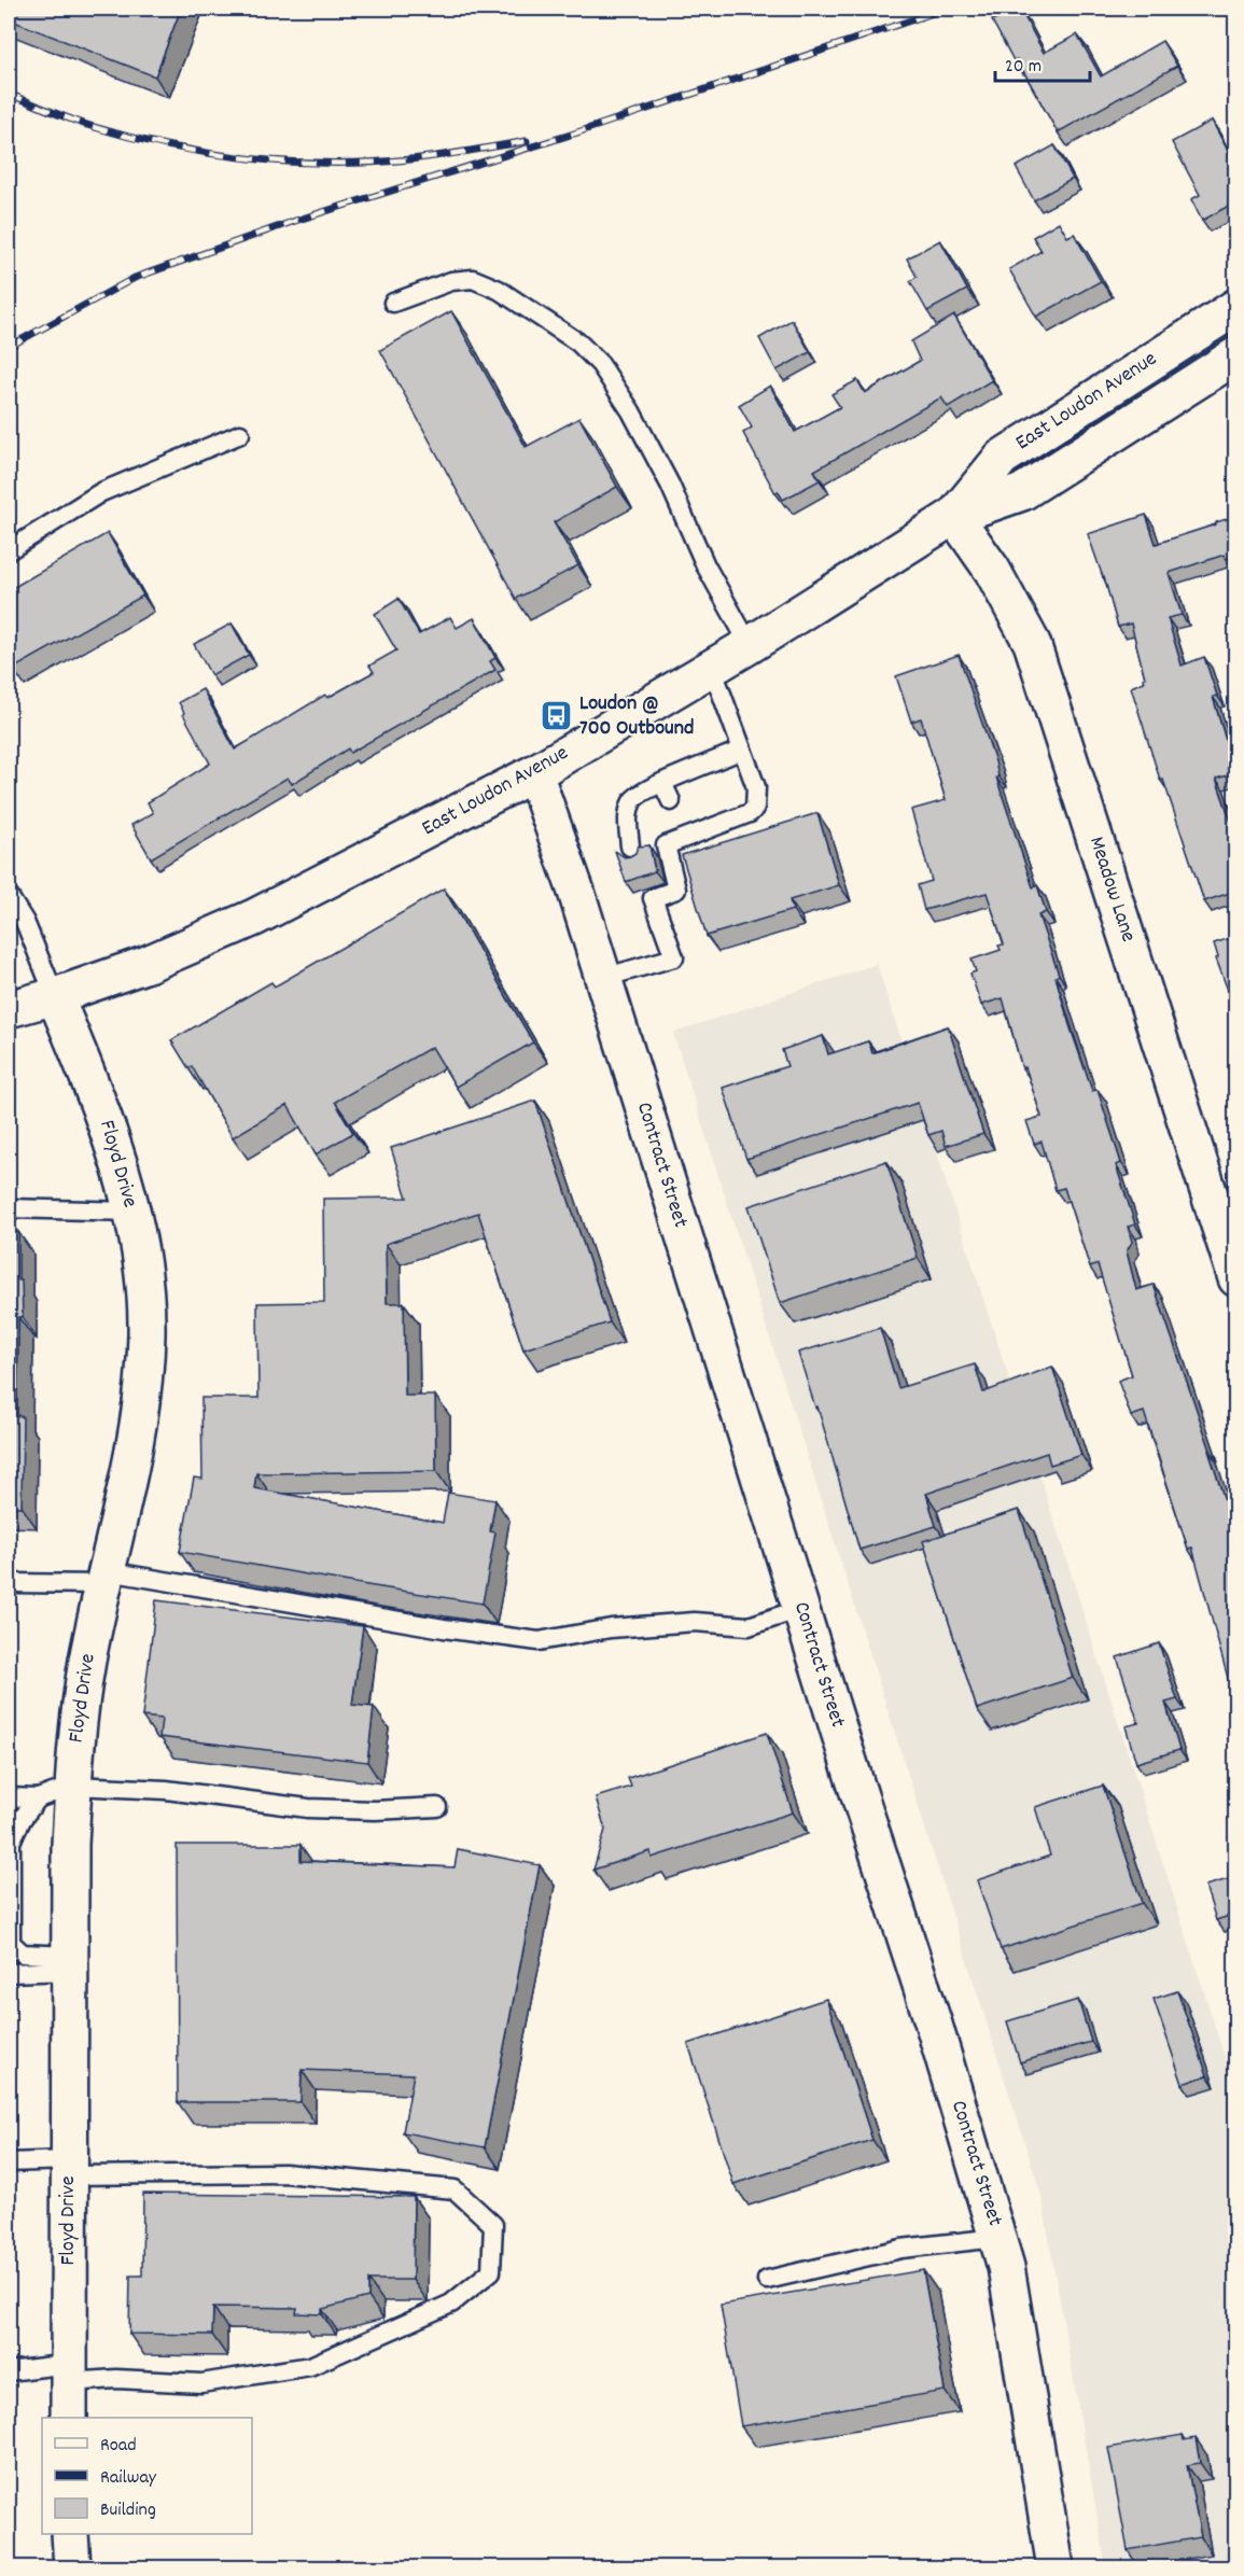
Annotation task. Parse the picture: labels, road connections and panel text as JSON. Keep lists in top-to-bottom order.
{
  "streets": {
    "street": [
      "East Loudon Avenue",
      "Meadow Lane",
      "Floyd Drive",
      "Contract Street"
    ]
  },
  "crossings": [
    ["East Loudon Avenue", "Meadow Lane"],
    ["East Loudon Avenue", "Floyd Drive"],
    ["East Loudon Avenue", "Contract Street"]
  ],
  "places": {
    "bus stop": ["Loudon @ 700 Outbound"]
  },
  "legend": ["Road", "Railway", "Building"],
  "scale_bar": "20 m"
}
